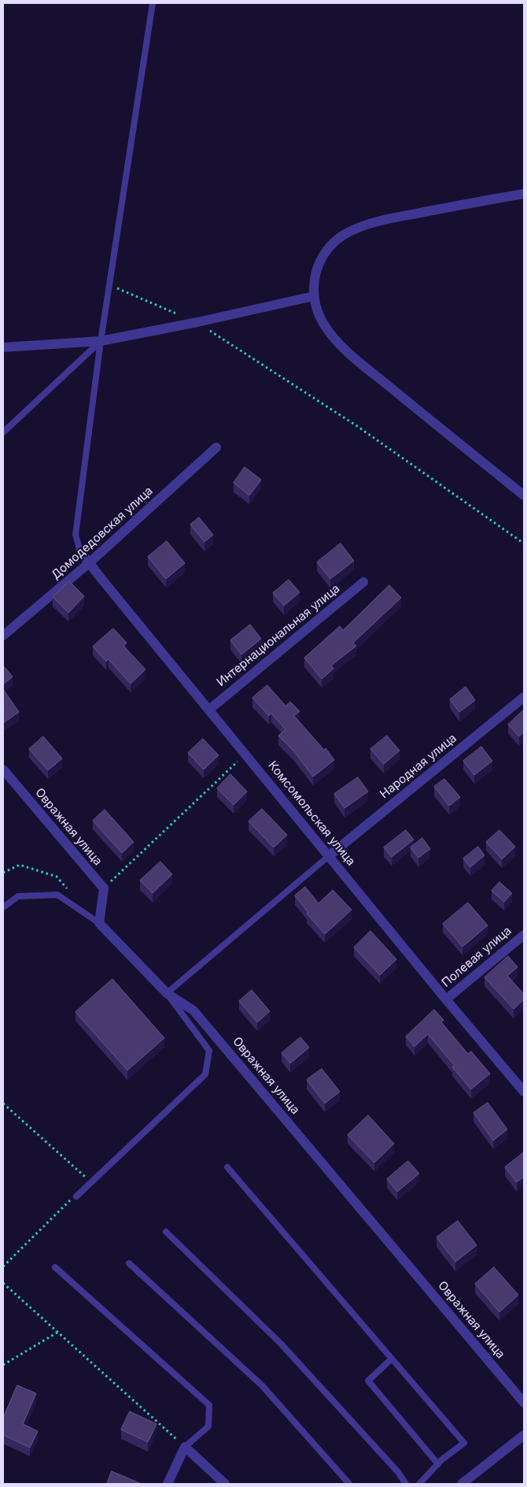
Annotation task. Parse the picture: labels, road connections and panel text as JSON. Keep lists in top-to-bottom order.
{
  "streets": {
    "street": [
      "Домодедовская улица",
      "Интернациональная улица",
      "Народная улица",
      "Комсомольская улица",
      "Овражная улица",
      "Полевая улица"
    ]
  },
  "crossings": [
    ["Домодедовская улица", "Комсомольская улица"],
    ["Интернациональная улица", "Комсомольская улица"],
    ["Народная улица", "Комсомольская улица"],
    ["Комсомольская улица", "Полевая улица"]
  ]
}
